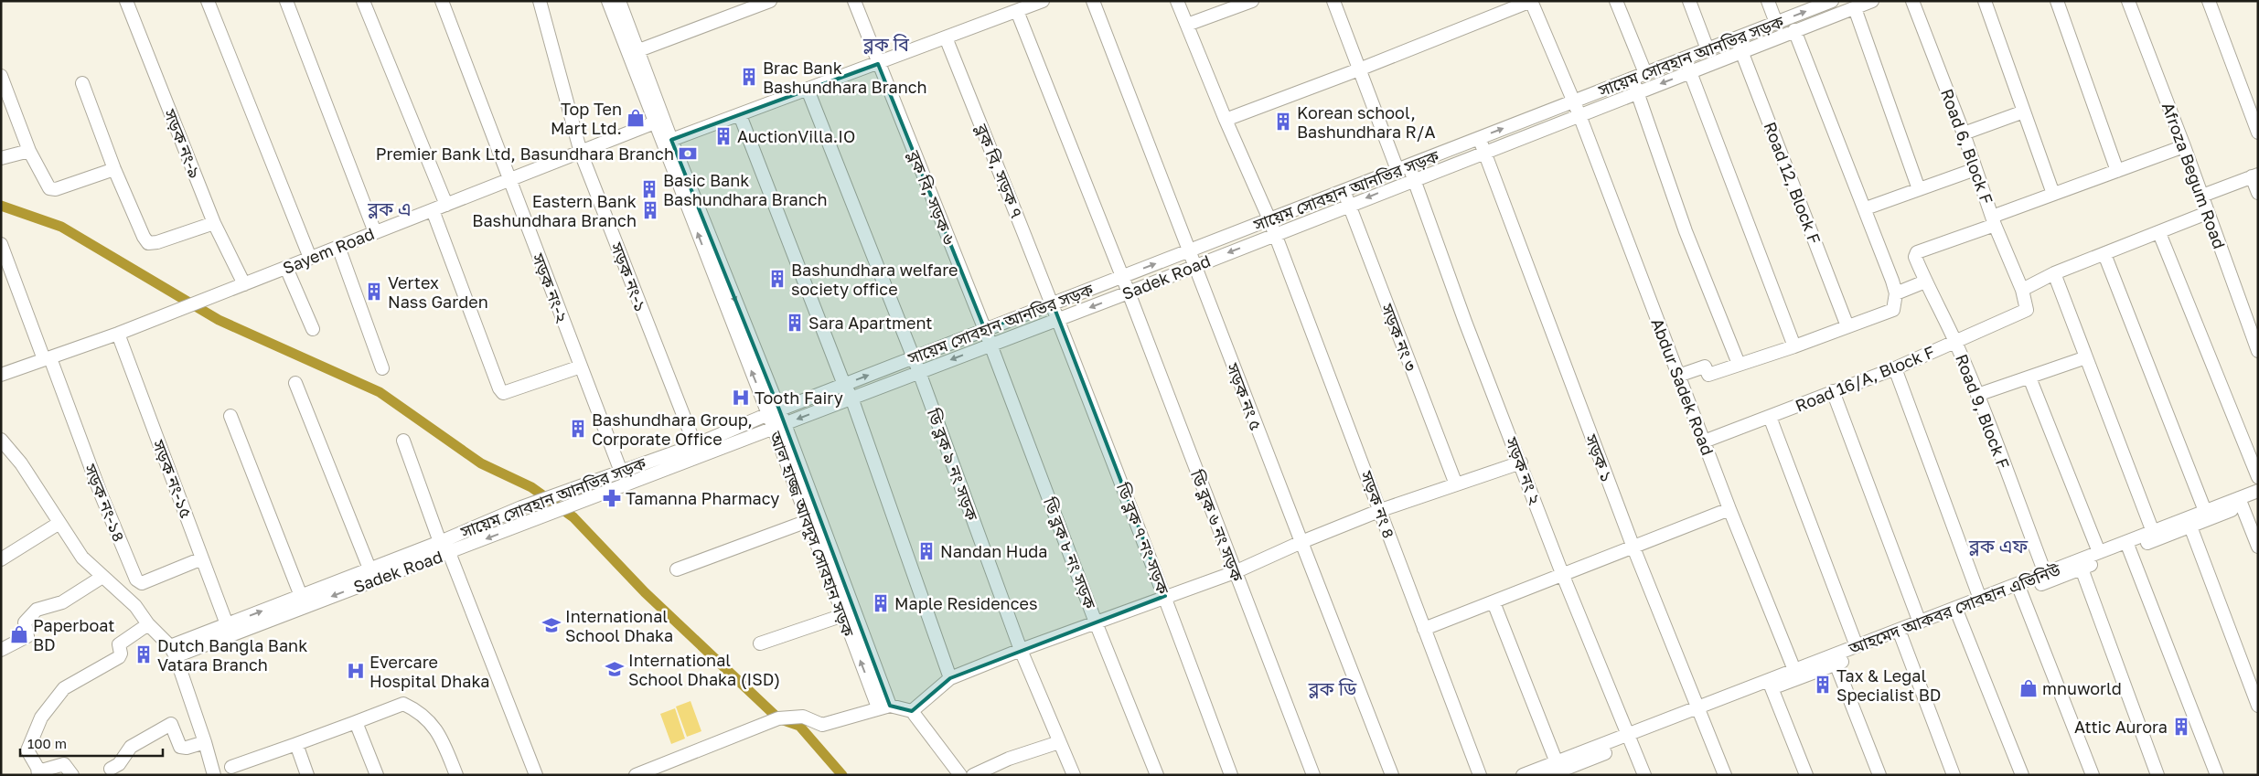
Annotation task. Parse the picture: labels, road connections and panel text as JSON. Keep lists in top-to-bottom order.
{
  "streets": {
    "street": [
      "সায়েম সোবহান আনভির সড়ক",
      "সড়ক নং-৯",
      "Road 6, Block F",
      "ব্লক বি, সড়ক ৭",
      "Afroza Begum Road",
      "Road 12, Block F",
      "ব্লক বি, সড়ক ৬",
      "Sayem Road",
      "সড়ক নং-১",
      "Sadek Road",
      "সড়ক নং-২",
      "সড়ক নং ৩",
      "Road 16/A, Block F",
      "Abdur Sadek Road",
      "সড়ক নং ৫",
      "Road 9, Block F",
      "সড়ক ১",
      "ডি ব্লক ৯ নং সড়ক",
      "সড়ক নং ২",
      "সড়ক নং-১৫",
      "সড়ক নং-১৪",
      "সড়ক নং ৪",
      "ডি ব্লক ৬ নং সড়ক",
      "আল হাজ্জ আবদুস সোবহান সড়ক",
      "ডি ব্লক ৭ নং সড়ক",
      "ডি ব্লক ৮ নং সড়ক",
      "আহমেদ আকবর সোবহান এভিনিউ"
    ]
  },
  "crossings": [
    ["সায়েম সোবহান আনভির সড়ক", "ব্লক বি, সড়ক ৭"],
    ["সায়েম সোবহান আনভির সড়ক", "Road 12, Block F"],
    ["সায়েম সোবহান আনভির সড়ক", "ব্লক বি, সড়ক ৬"],
    ["সায়েম সোবহান আনভির সড়ক", "সড়ক নং-১"],
    ["সায়েম সোবহান আনভির সড়ক", "Sadek Road"],
    ["সায়েম সোবহান আনভির সড়ক", "সড়ক নং-২"],
    ["সায়েম সোবহান আনভির সড়ক", "সড়ক নং ৩"],
    ["সায়েম সোবহান আনভির সড়ক", "Abdur Sadek Road"],
    ["সায়েম সোবহান আনভির সড়ক", "সড়ক নং ৫"],
    ["সায়েম সোবহান আনভির সড়ক", "সড়ক ১"],
    ["সায়েম সোবহান আনভির সড়ক", "ডি ব্লক ৯ নং সড়ক"],
    ["সায়েম সোবহান আনভির সড়ক", "সড়ক নং ২"],
    ["সায়েম সোবহান আনভির সড়ক", "সড়ক নং-১৫"],
    ["সায়েম সোবহান আনভির সড়ক", "সড়ক নং ৪"],
    ["সায়েম সোবহান আনভির সড়ক", "ডি ব্লক ৬ নং সড়ক"],
    ["সায়েম সোবহান আনভির সড়ক", "আল হাজ্জ আবদুস সোবহান সড়ক"],
    ["সায়েম সোবহান আনভির সড়ক", "ডি ব্লক ৭ নং সড়ক"],
    ["সায়েম সোবহান আনভির সড়ক", "ডি ব্লক ৮ নং সড়ক"],
    ["সড়ক নং-৯", "Sayem Road"],
    ["Road 6, Block F", "Road 16/A, Block F"],
    ["Road 6, Block F", "Road 9, Block F"],
    ["ব্লক বি, সড়ক ৭", "ডি ব্লক ৭ নং সড়ক"],
    ["ব্লক বি, সড়ক ৬", "ডি ব্লক ৮ নং সড়ক"],
    ["Sayem Road", "সড়ক নং-১"],
    ["Sayem Road", "সড়ক নং-২"],
    ["Sayem Road", "সড়ক নং-১৫"],
    ["Sayem Road", "সড়ক নং-১৪"],
    ["Sayem Road", "আল হাজ্জ আবদুস সোবহান সড়ক"],
    ["Sadek Road", "সড়ক নং ৩"],
    ["Sadek Road", "সড়ক নং ৫"],
    ["Sadek Road", "ডি ব্লক ৯ নং সড়ক"],
    ["Sadek Road", "সড়ক নং ২"],
    ["Sadek Road", "সড়ক নং ৪"],
    ["Sadek Road", "ডি ব্লক ৬ নং সড়ক"],
    ["Sadek Road", "আল হাজ্জ আবদুস সোবহান সড়ক"],
    ["Sadek Road", "ডি ব্লক ৭ নং সড়ক"],
    ["Sadek Road", "ডি ব্লক ৮ নং সড়ক"],
    ["Road 16/A, Block F", "Abdur Sadek Road"],
    ["Road 16/A, Block F", "Road 9, Block F"],
    ["Abdur Sadek Road", "আহমেদ আকবর সোবহান এভিনিউ"],
    ["Road 9, Block F", "আহমেদ আকবর সোবহান এভিনিউ"],
    ["সড়ক ১", "আহমেদ আকবর সোবহান এভিনিউ"],
    ["সড়ক নং ২", "আহমেদ আকবর সোবহান এভিনিউ"],
    ["সড়ক নং-১৫", "সড়ক নং-১৪"]
  ],
  "one_way": ["Sadek Road"],
  "districts": [
    "ব্লক বি",
    "ব্লক এ",
    "ব্লক এফ",
    "ব্লক ডি"
  ],
  "places": {
    "building": [
      "Brac Bank Bashundhara Branch",
      "Korean school, Bashundhara R/A",
      "AuctionVilla.IO",
      "Basic Bank Bashundhara Branch",
      "Eastern Bank Bashundhara Branch",
      "Bashundhara welfare society office",
      "Vertex Nass Garden",
      "Sara Apartment",
      "Bashundhara Group, Corporate Office",
      "Nandan Huda",
      "Maple Residences",
      "Dutch Bangla Bank Vatara Branch",
      "Tax & Legal Specialist BD",
      "Attic Aurora"
    ],
    "shop": ["Top Ten Mart Ltd.", "Paperboat BD", "mnuworld"],
    "bank": ["Premier Bank Ltd, Basundhara Branch"],
    "hospital": ["Tooth Fairy", "Evercare Hospital Dhaka"],
    "pharmacy": ["Tamanna Pharmacy"],
    "school or university": ["International School Dhaka", "International School Dhaka (ISD)"]
  },
  "scale_bar": "100 m"
}
